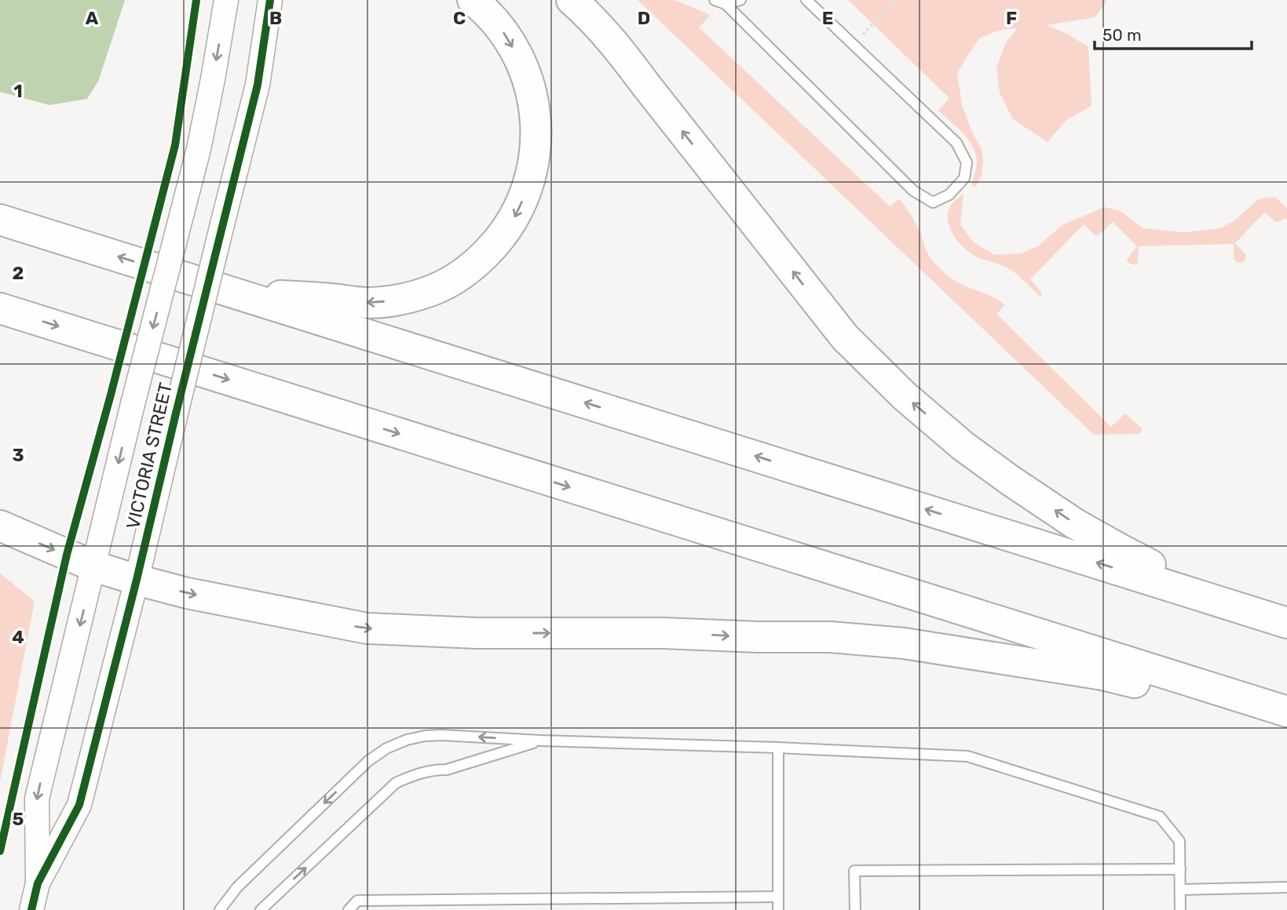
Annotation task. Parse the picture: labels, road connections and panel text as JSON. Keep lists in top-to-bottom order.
{
  "streets": {
    "street": ["VICTORIA STREET"]
  },
  "scale_bar": "50 m",
  "grid": {
    "columns": [
      "A",
      "B",
      "C",
      "D",
      "E",
      "F"
    ],
    "rows": [
      "1",
      "2",
      "3",
      "4",
      "5"
    ]
  }
}
